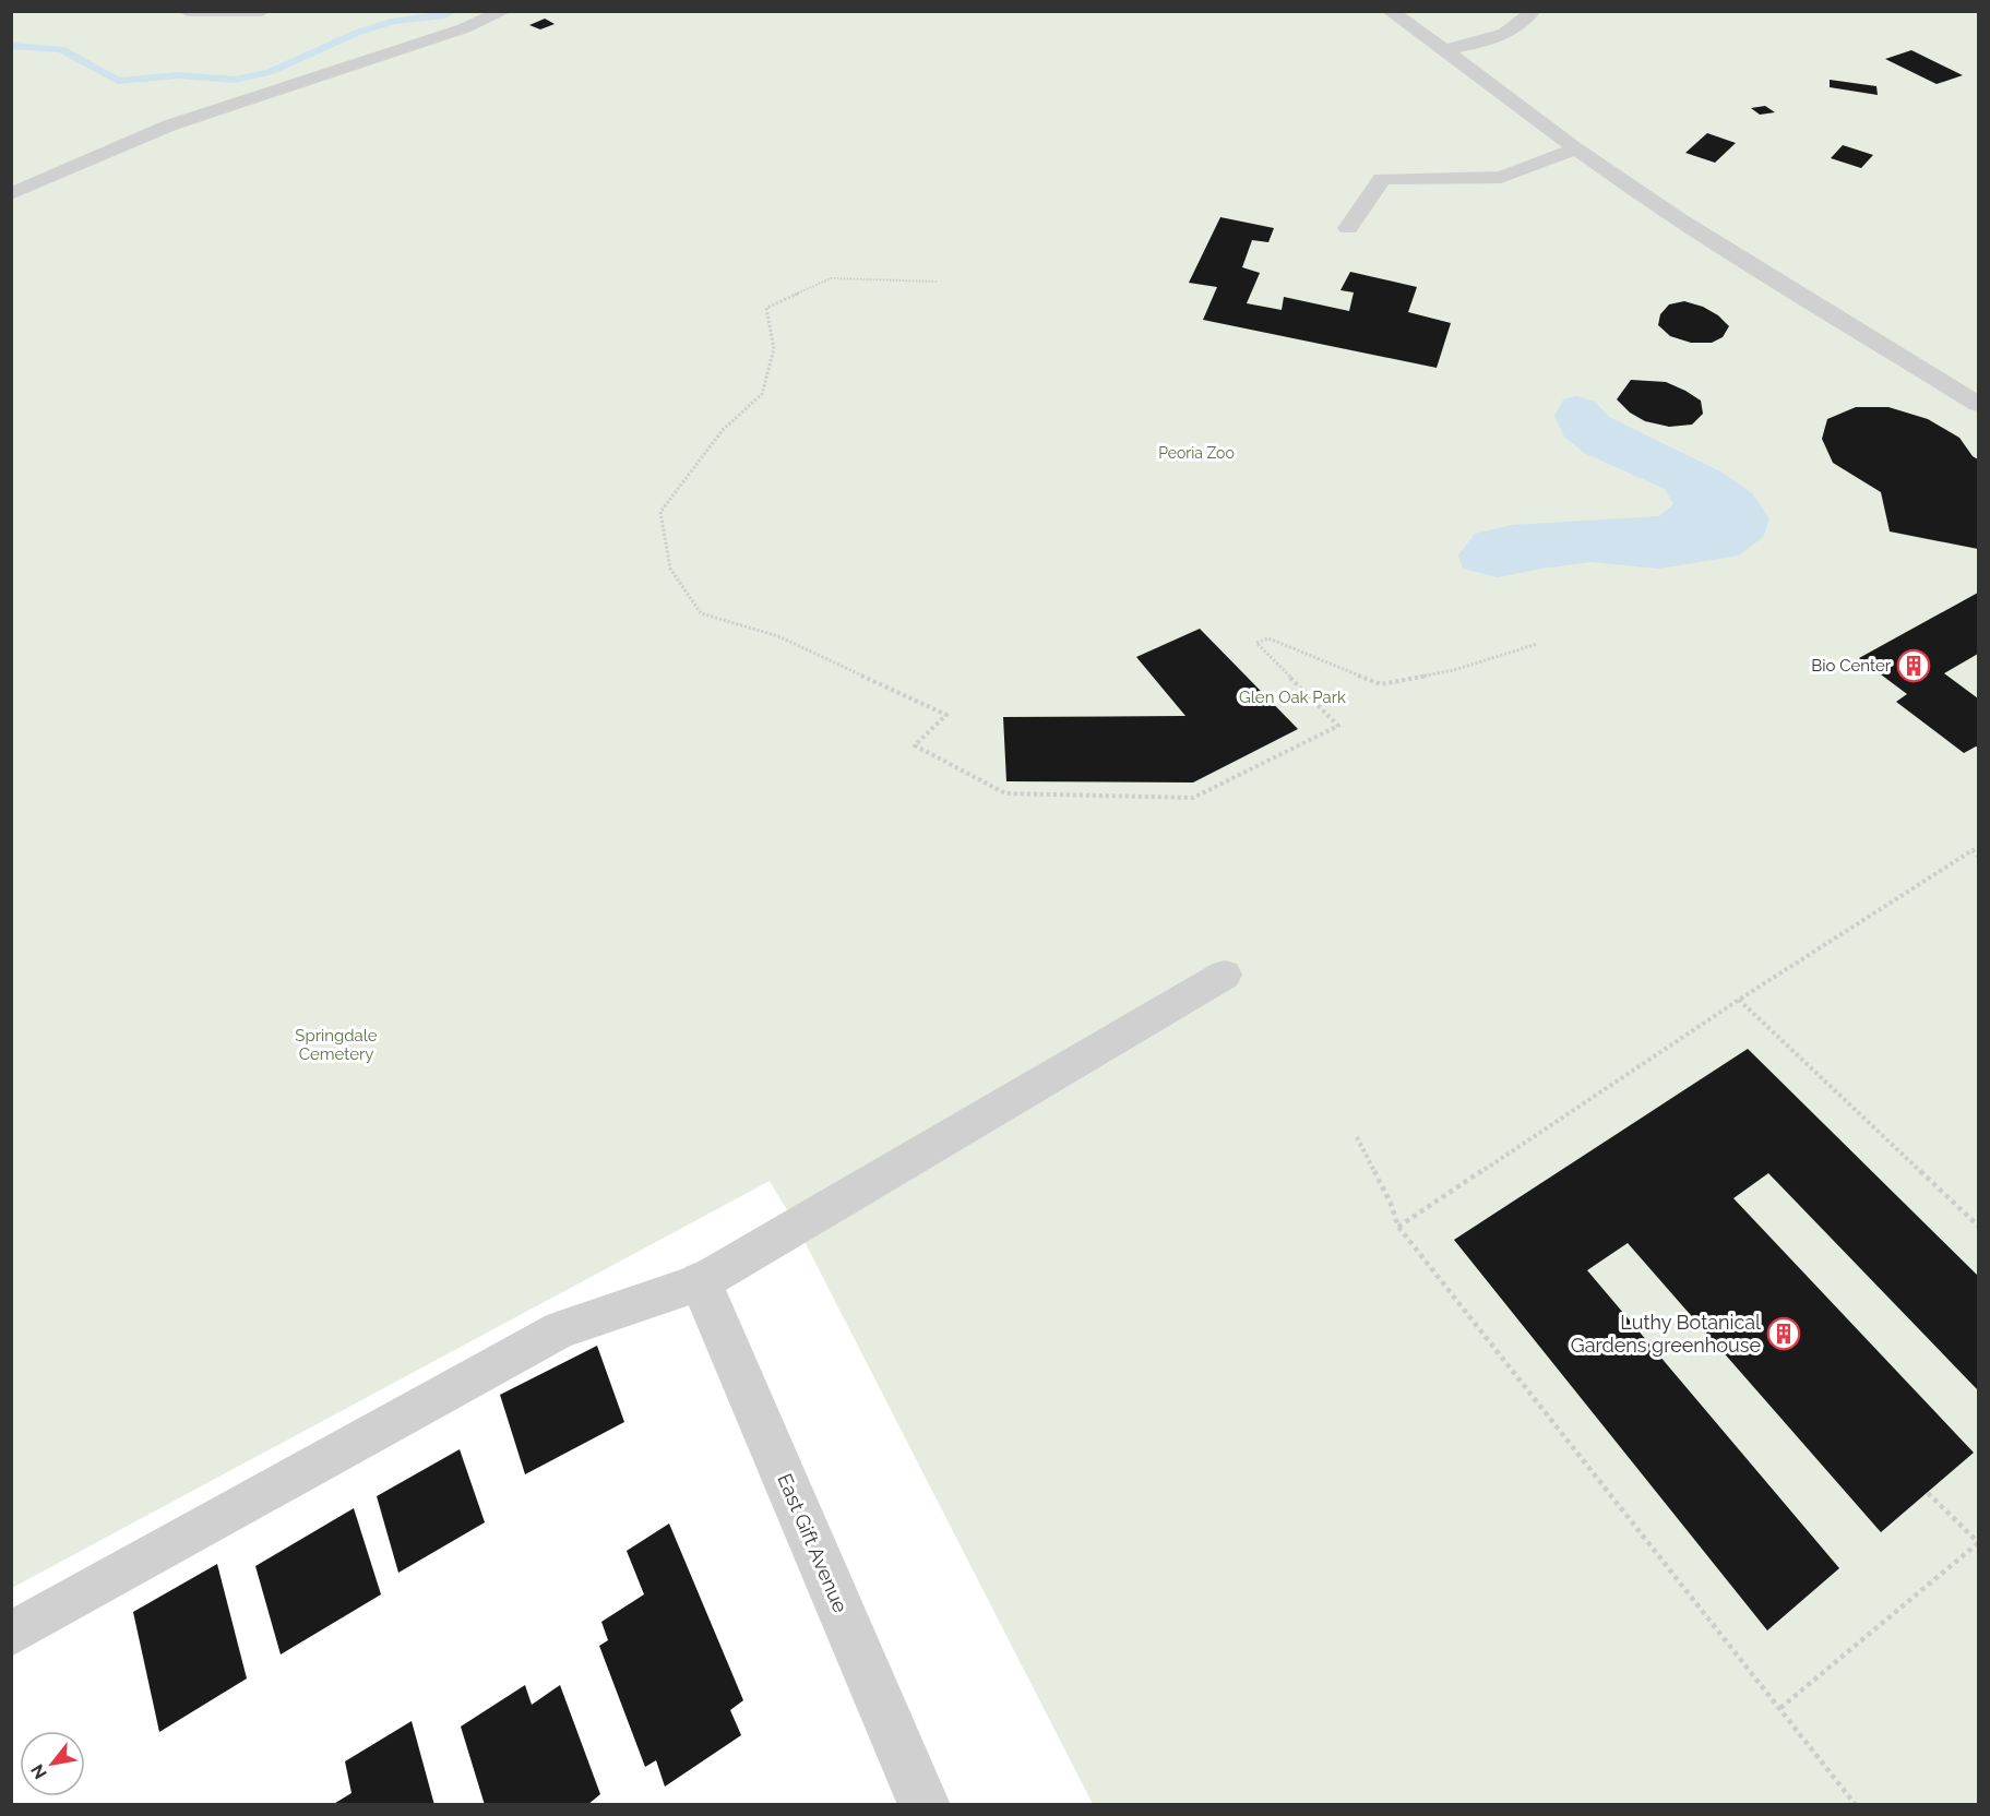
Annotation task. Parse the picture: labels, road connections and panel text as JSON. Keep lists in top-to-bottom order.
{
  "streets": {
    "street": ["East Gift Avenue"]
  },
  "parks": ["Peoria Zoo", "Glen Oak Park", "Springdale Cemetery"],
  "places": {
    "building": ["Bio Center", "Luthy Botanical Gardens greenhouse"]
  },
  "north": "bottom left"
}
